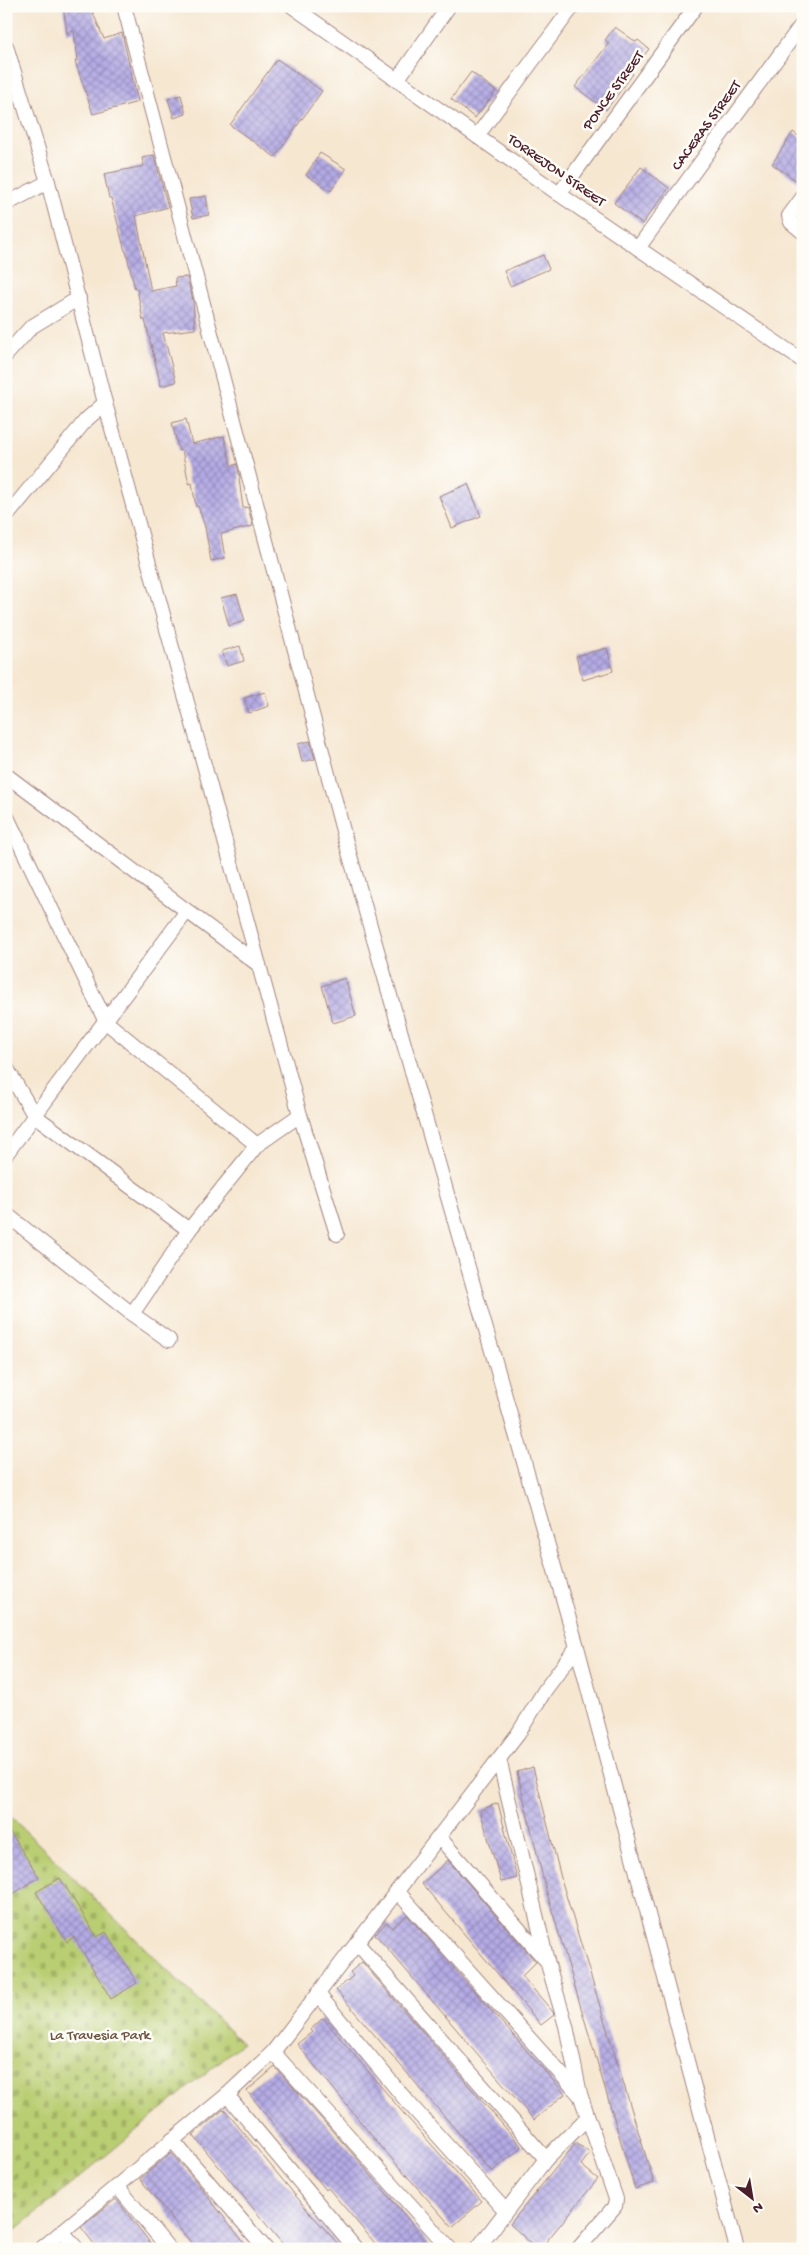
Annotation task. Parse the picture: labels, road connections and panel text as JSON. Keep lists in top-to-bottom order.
{
  "streets": {
    "street": ["PONCE STREET", "CACERAS STREET", "TORREJON STREET"]
  },
  "crossings": [
    ["PONCE STREET", "TORREJON STREET"],
    ["CACERAS STREET", "TORREJON STREET"]
  ],
  "parks": ["La Travesia Park"],
  "north": "bottom right"
}
